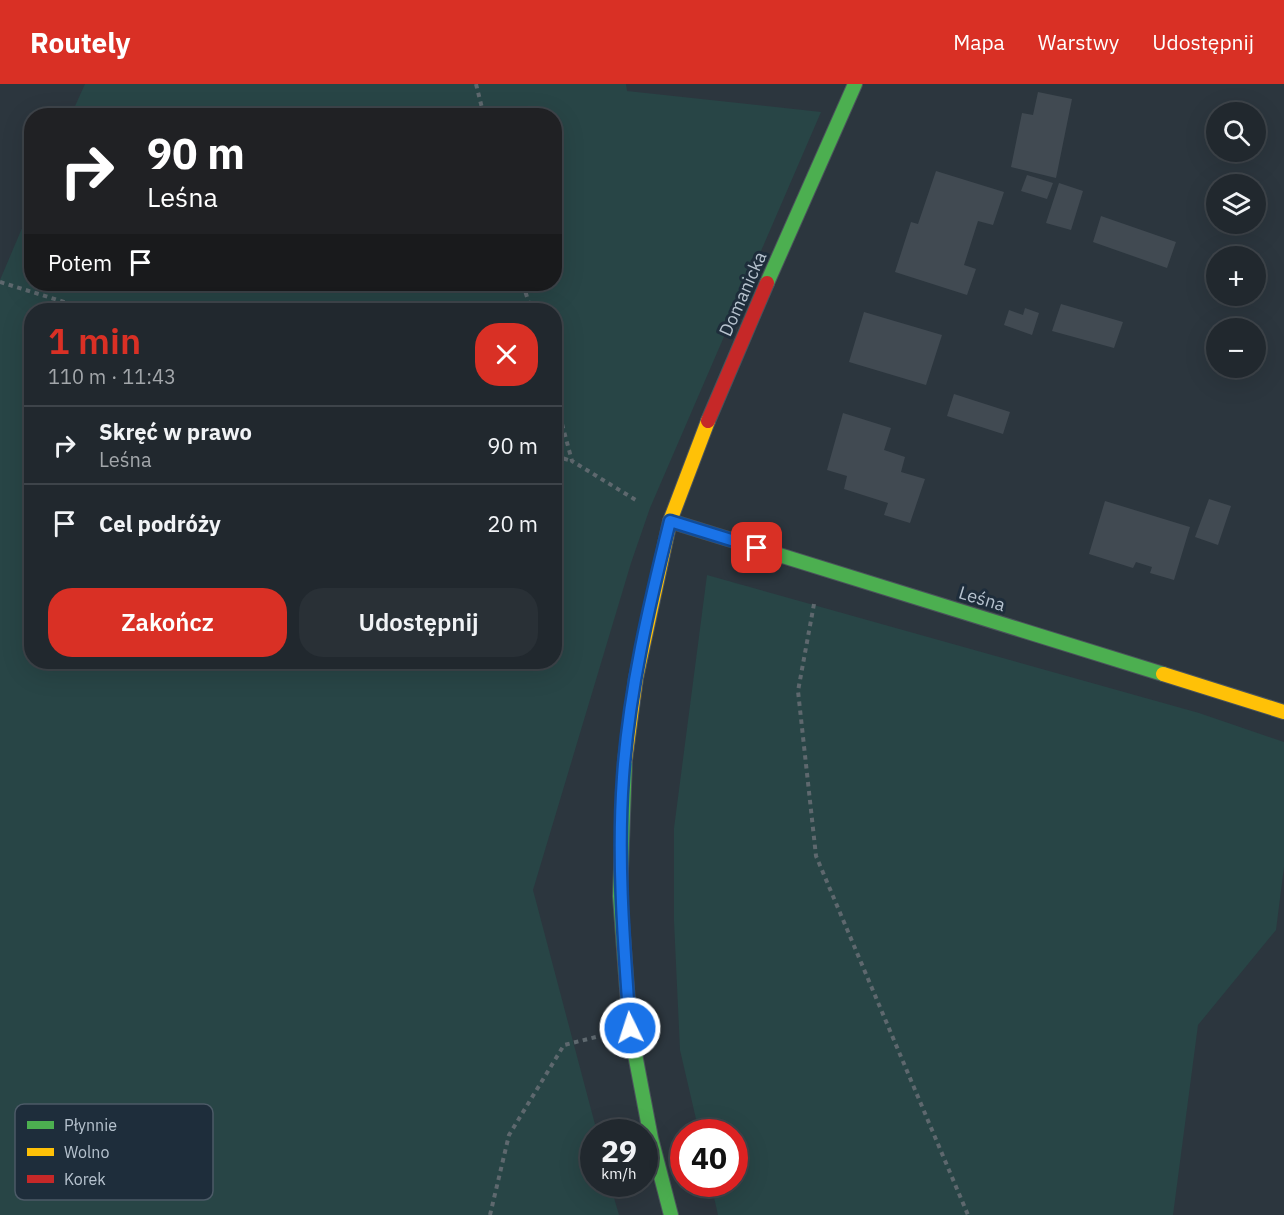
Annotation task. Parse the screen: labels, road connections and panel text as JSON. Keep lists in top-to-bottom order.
{
  "streets": {
    "street": ["Domanicka", "Leśna"]
  },
  "crossings": [
    ["Domanicka", "Leśna"]
  ],
  "legend": ["Płynnie", "Wolno", "Korek"],
  "page": {
    "header": "Routely",
    "nav": ["Mapa", "Warstwy", "Udostępnij"],
    "map_buttons": ["+", "−"],
    "turn": ["90 m", "Leśna"],
    "then": "Potem",
    "heading": ["1 min", "110 m · 11:43"],
    "list": [
      {
        "name": "Skręć w prawo",
        "note": "Leśna",
        "value": "90 m"
      },
      {
        "name": "Cel podróży",
        "value": "20 m"
      }
    ],
    "buttons": ["Zakończ", "Udostępnij"],
    "speed": "29 km/h",
    "limit": "40"
  }
}
